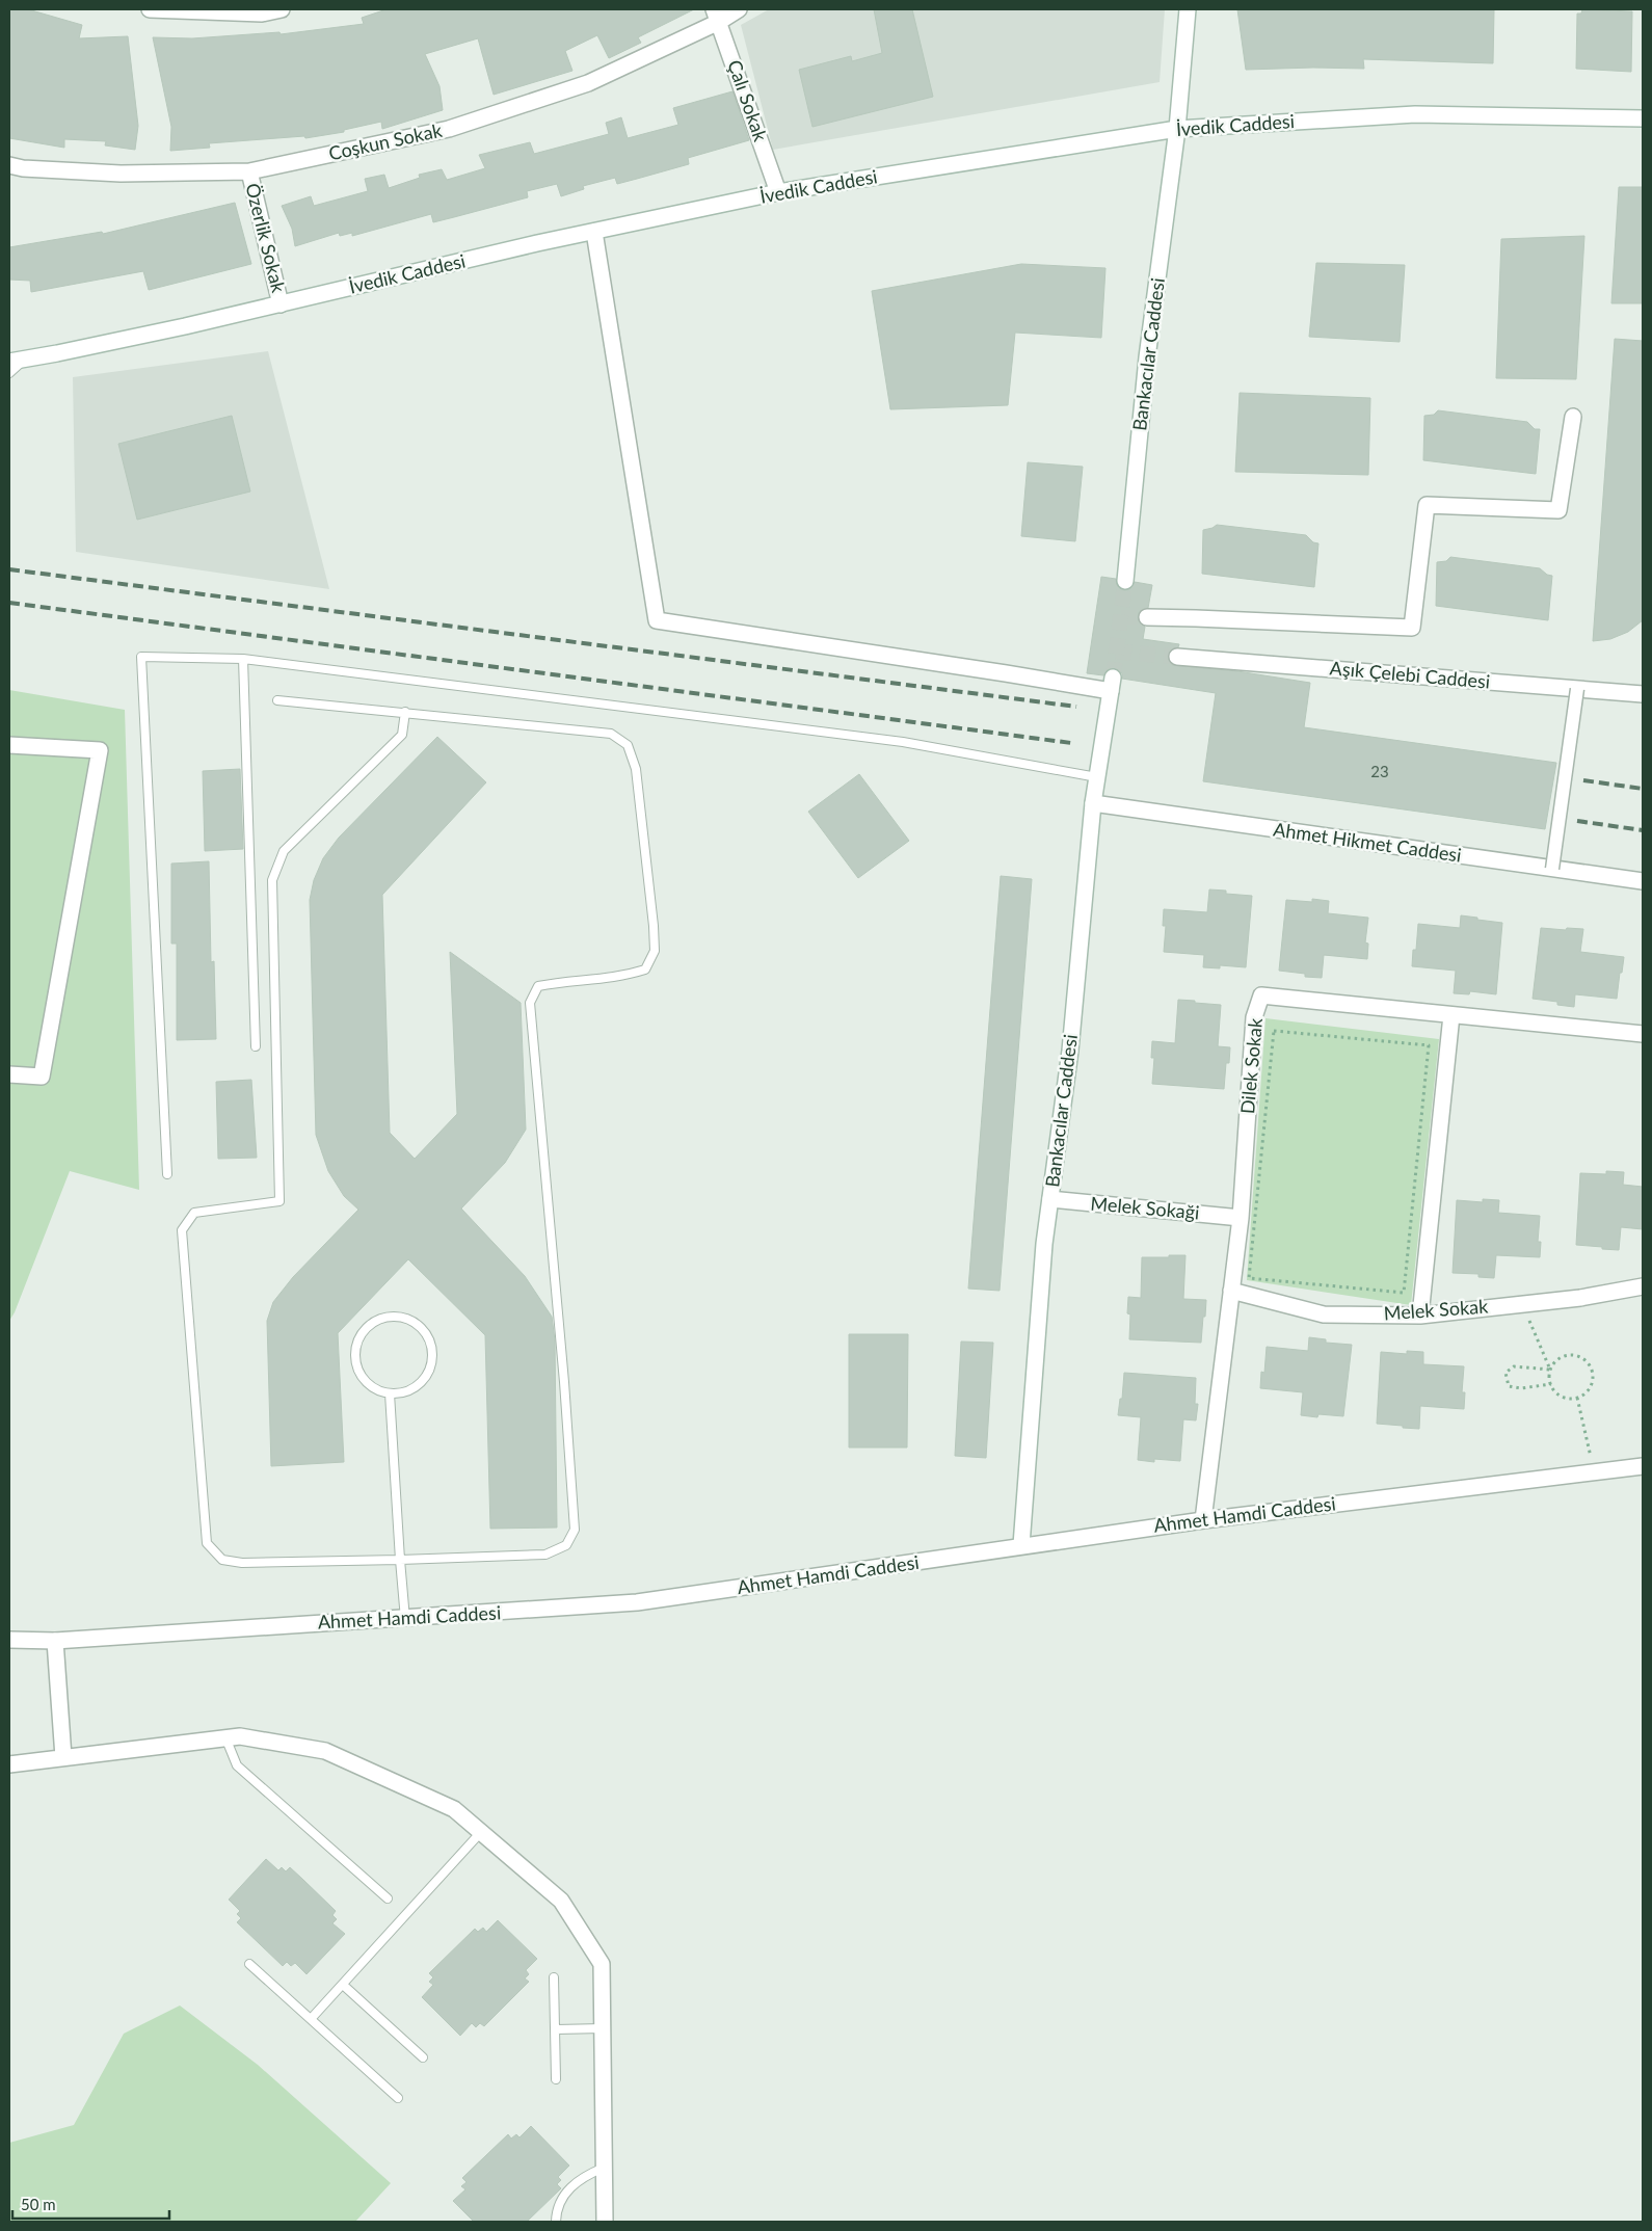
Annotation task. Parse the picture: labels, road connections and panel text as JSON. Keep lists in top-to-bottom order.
{
  "streets": {
    "street": [
      "Çalı Sokak",
      "İvedik Caddesi",
      "Coşkun Sokak",
      "Özerlik Sokak",
      "Bankacılar Caddesi",
      "Aşık Çelebi Caddesi",
      "Ahmet Hikmet Caddesi",
      "Dilek Sokak",
      "Melek Sokaği",
      "Melek Sokak",
      "Ahmet Hamdi Caddesi"
    ]
  },
  "crossings": [
    ["Çalı Sokak", "İvedik Caddesi"],
    ["Çalı Sokak", "Coşkun Sokak"],
    ["İvedik Caddesi", "Özerlik Sokak"],
    ["İvedik Caddesi", "Bankacılar Caddesi"],
    ["Coşkun Sokak", "Özerlik Sokak"],
    ["Bankacılar Caddesi", "Ahmet Hikmet Caddesi"],
    ["Bankacılar Caddesi", "Melek Sokaği"],
    ["Bankacılar Caddesi", "Ahmet Hamdi Caddesi"],
    ["Dilek Sokak", "Melek Sokaği"],
    ["Dilek Sokak", "Melek Sokak"],
    ["Dilek Sokak", "Ahmet Hamdi Caddesi"]
  ],
  "house_numbers": ["23"],
  "scale_bar": "50 m"
}
